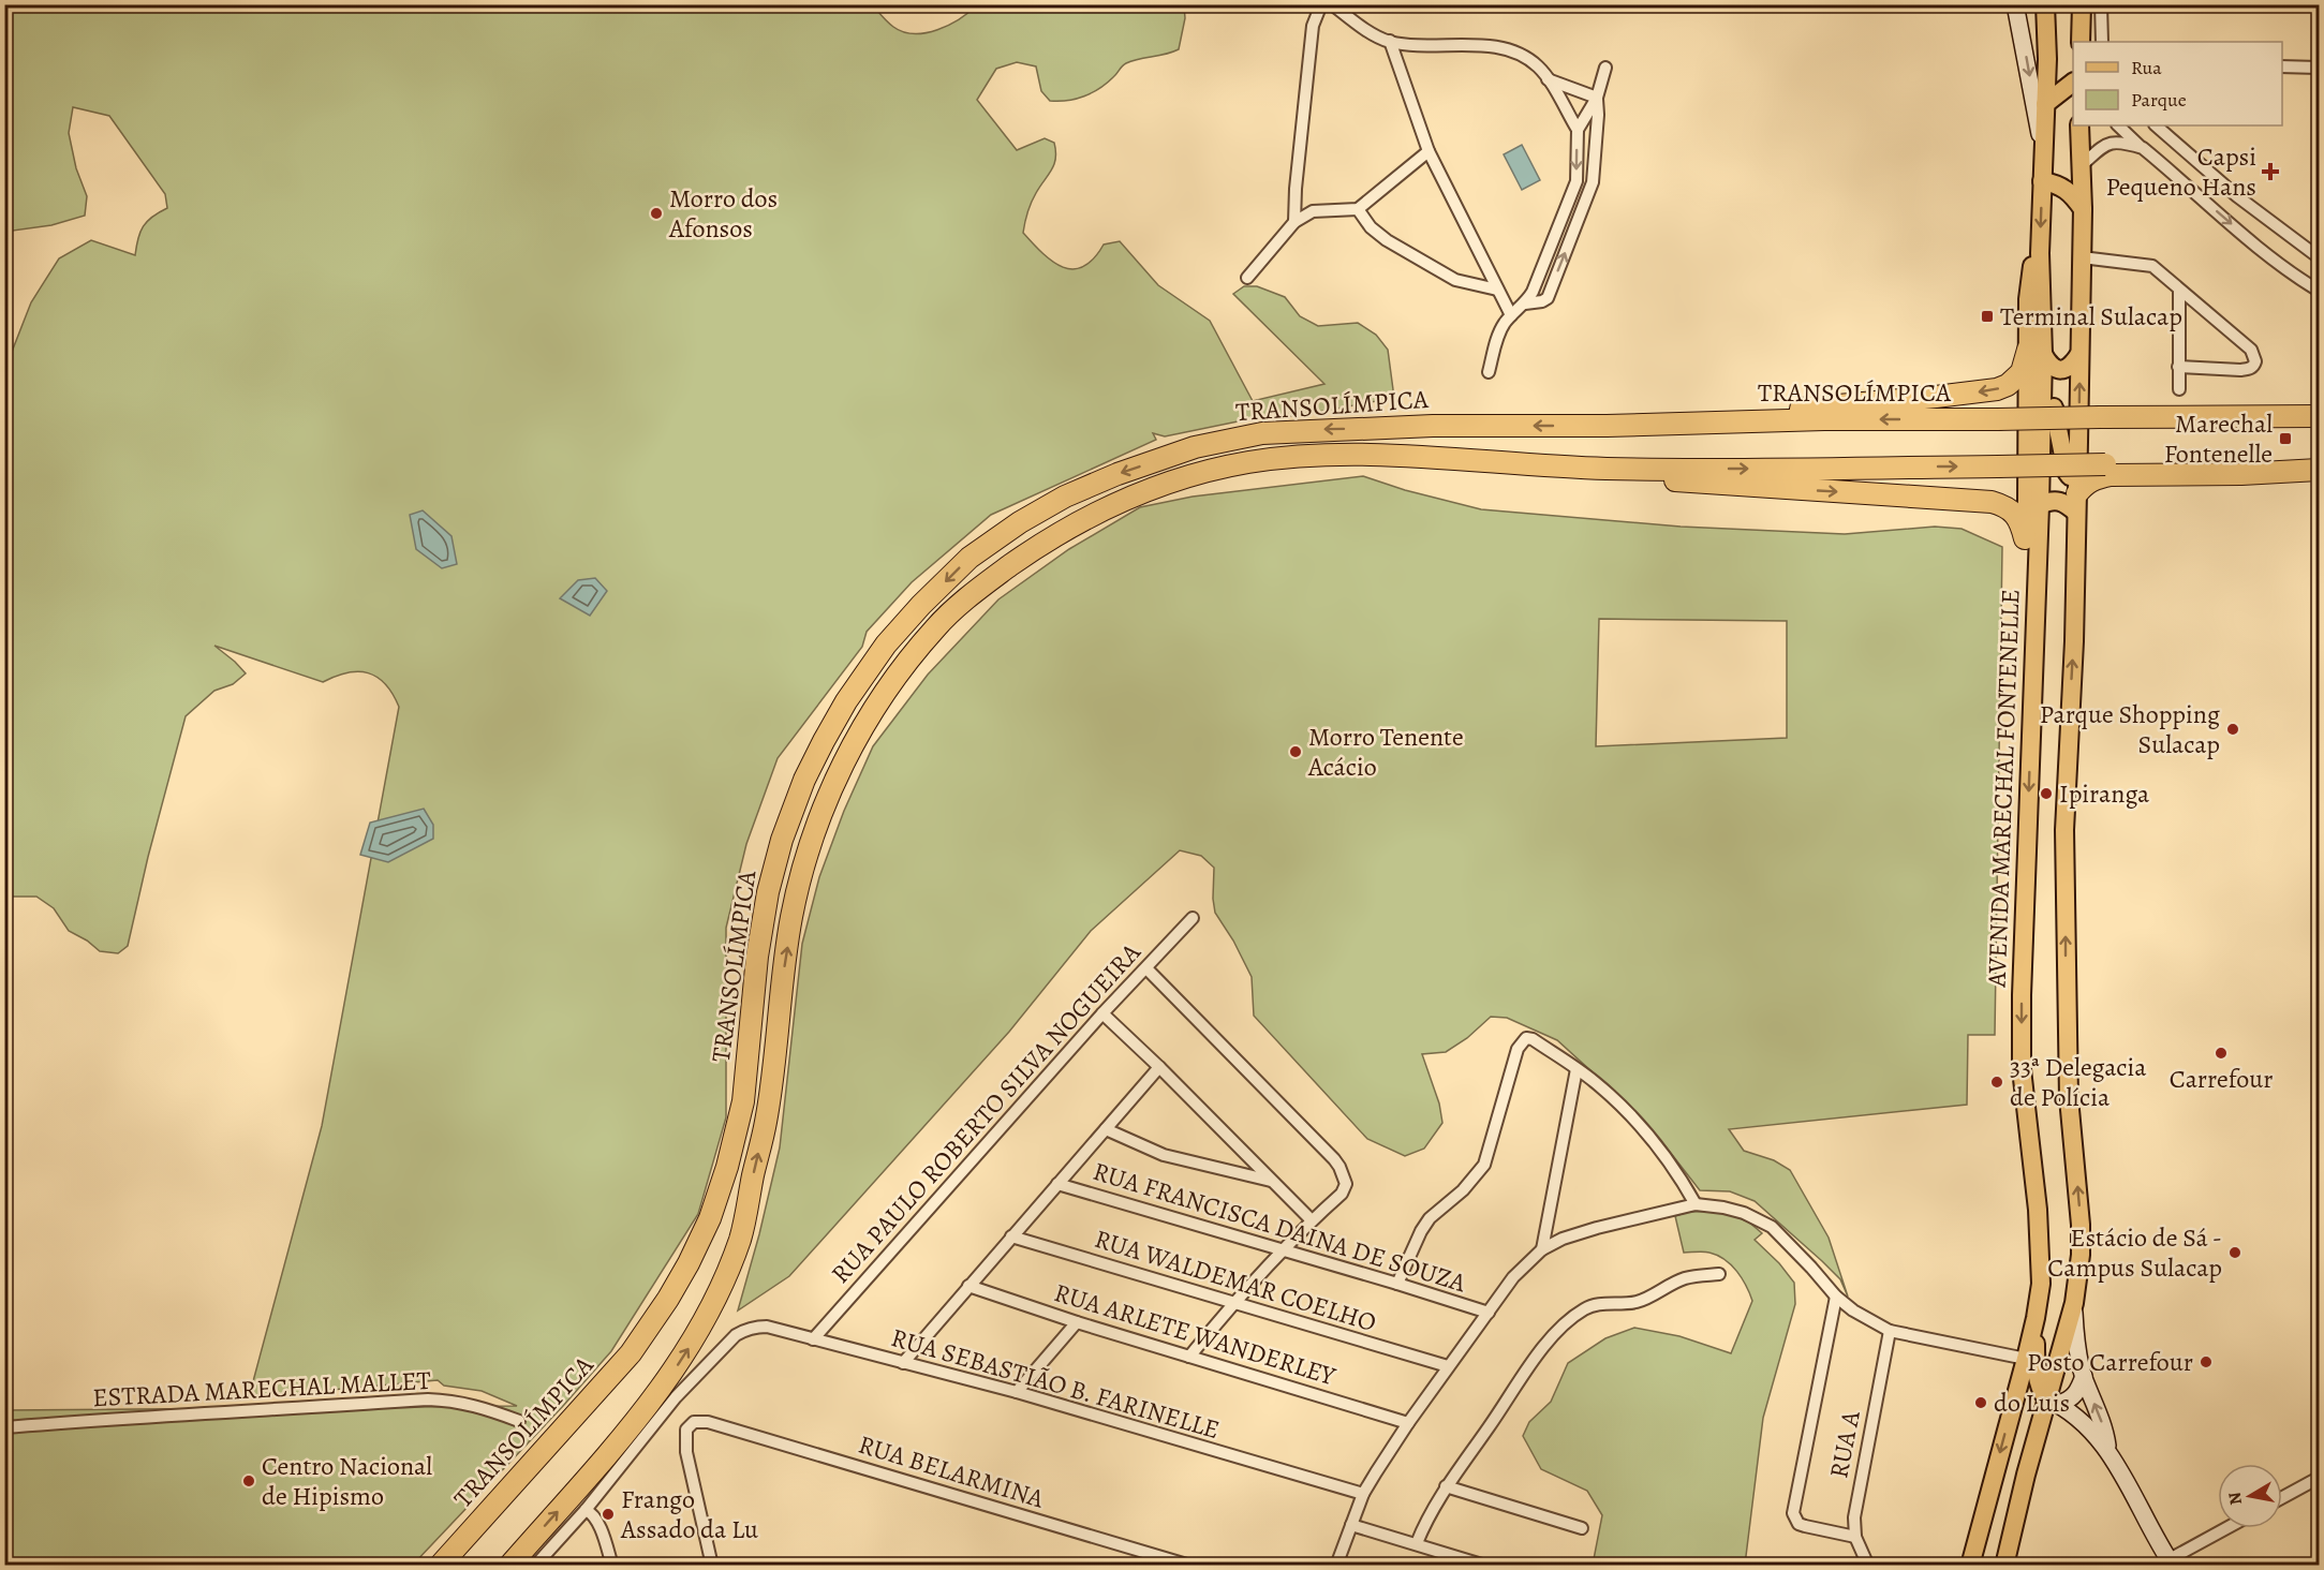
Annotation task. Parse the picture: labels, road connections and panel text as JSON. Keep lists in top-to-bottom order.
{
  "streets": {
    "highway": ["TRANSOLÍMPICA"],
    "main road": ["AVENIDA MARECHAL FONTENELLE"],
    "street": [
      "RUA PAULO ROBERTO SILVA NOGUEIRA",
      "RUA FRANCISCA DAINA DE SOUZA",
      "RUA WALDEMAR COELHO",
      "RUA ARLETE WANDERLEY",
      "RUA SEBASTIÃO B. FARINELLE",
      "ESTRADA MARECHAL MALLET",
      "RUA A",
      "RUA BELARMINA"
    ]
  },
  "crossings": [
    ["RUA PAULO ROBERTO SILVA NOGUEIRA", "RUA SEBASTIÃO B. FARINELLE"]
  ],
  "places": {
    "health": ["Capsi Pequeno Hans"],
    "other": [
      "Morro dos Afonsos",
      "Parque Shopping Sulacap",
      "Morro Tenente Acácio",
      "Ipiranga",
      "Carrefour",
      "33ª Delegacia de Polícia",
      "Estácio de Sá - Campus Sulacap",
      "Posto Carrefour",
      "do Luis",
      "Centro Nacional de Hipismo",
      "Frango Assado da Lu"
    ],
    "transit": ["Terminal Sulacap", "Marechal Fontenelle"]
  },
  "legend": ["Rua", "Parque"],
  "north": "left"
}
